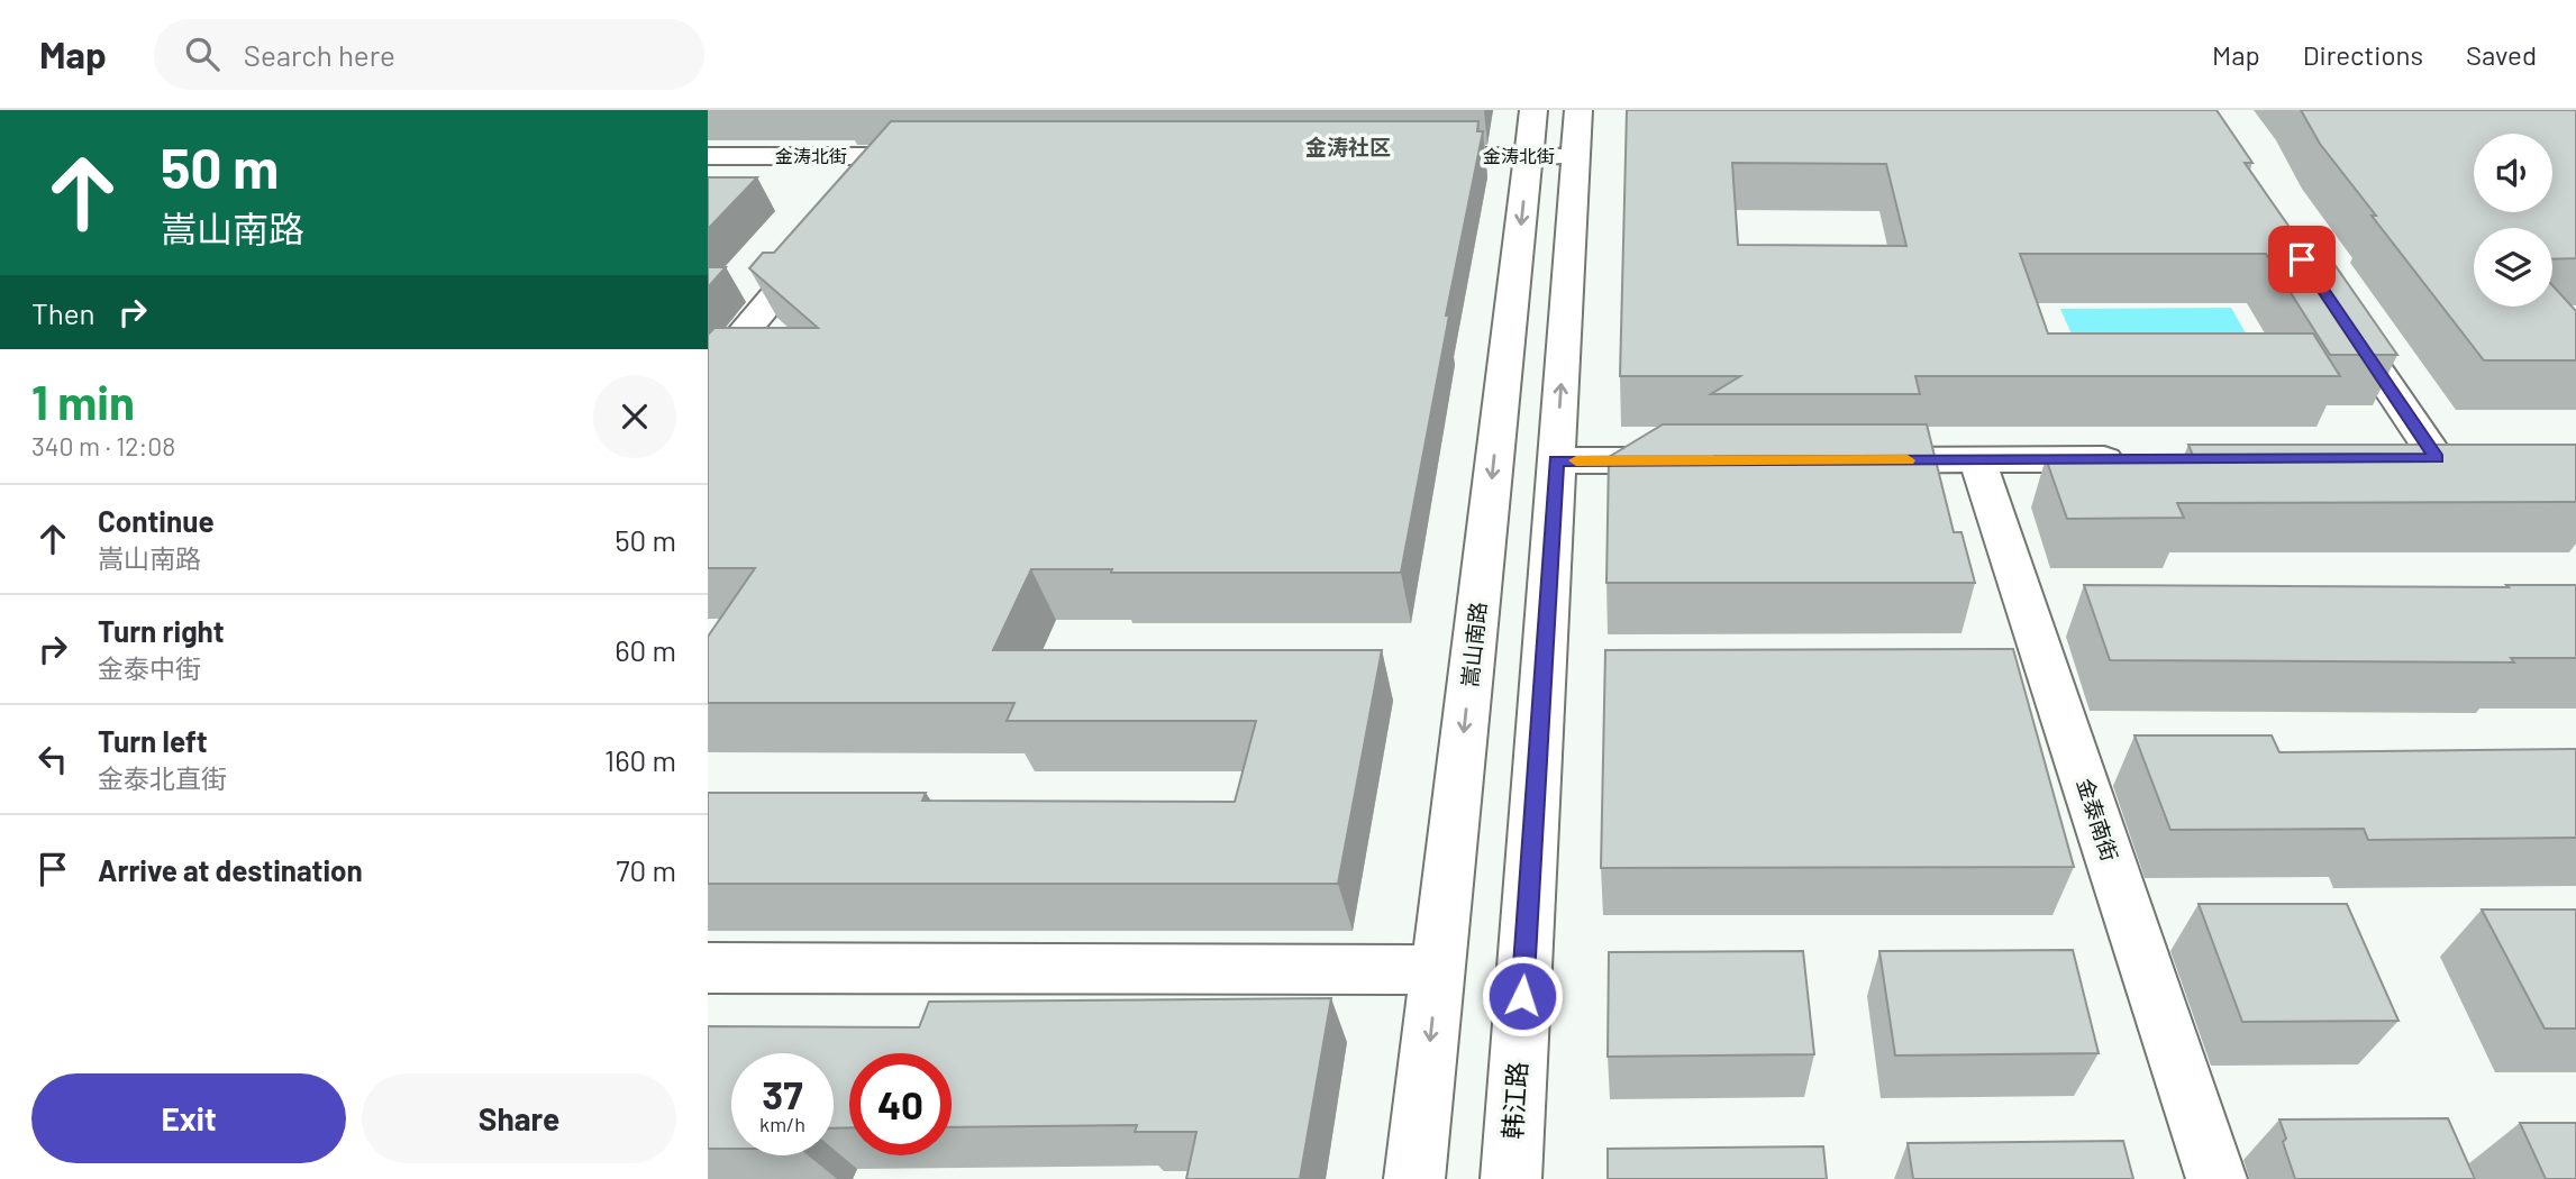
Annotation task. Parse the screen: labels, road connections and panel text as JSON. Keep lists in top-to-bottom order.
{
  "streets": {
    "street": [
      "金涛北街",
      "嵩山南路",
      "金泰南街",
      "韩江路"
    ]
  },
  "crossings": [
    ["金涛北街", "嵩山南路"]
  ],
  "one_way": ["嵩山南路"],
  "districts": ["金涛社区"],
  "page": {
    "header": "Map",
    "search": "Search here",
    "nav": ["Map", "Directions", "Saved"],
    "turn": ["50 m", "嵩山南路"],
    "then": "Then",
    "heading": ["1 min", "340 m · 12:08"],
    "list": [
      {
        "name": "Continue",
        "note": "嵩山南路",
        "value": "50 m"
      },
      {
        "name": "Turn right",
        "note": "金泰中街",
        "value": "60 m"
      },
      {
        "name": "Turn left",
        "note": "金泰北直街",
        "value": "160 m"
      },
      {
        "name": "Arrive at destination",
        "value": "70 m"
      }
    ],
    "speed": "37 km/h",
    "limit": "40",
    "buttons": ["Exit", "Share"]
  }
}
